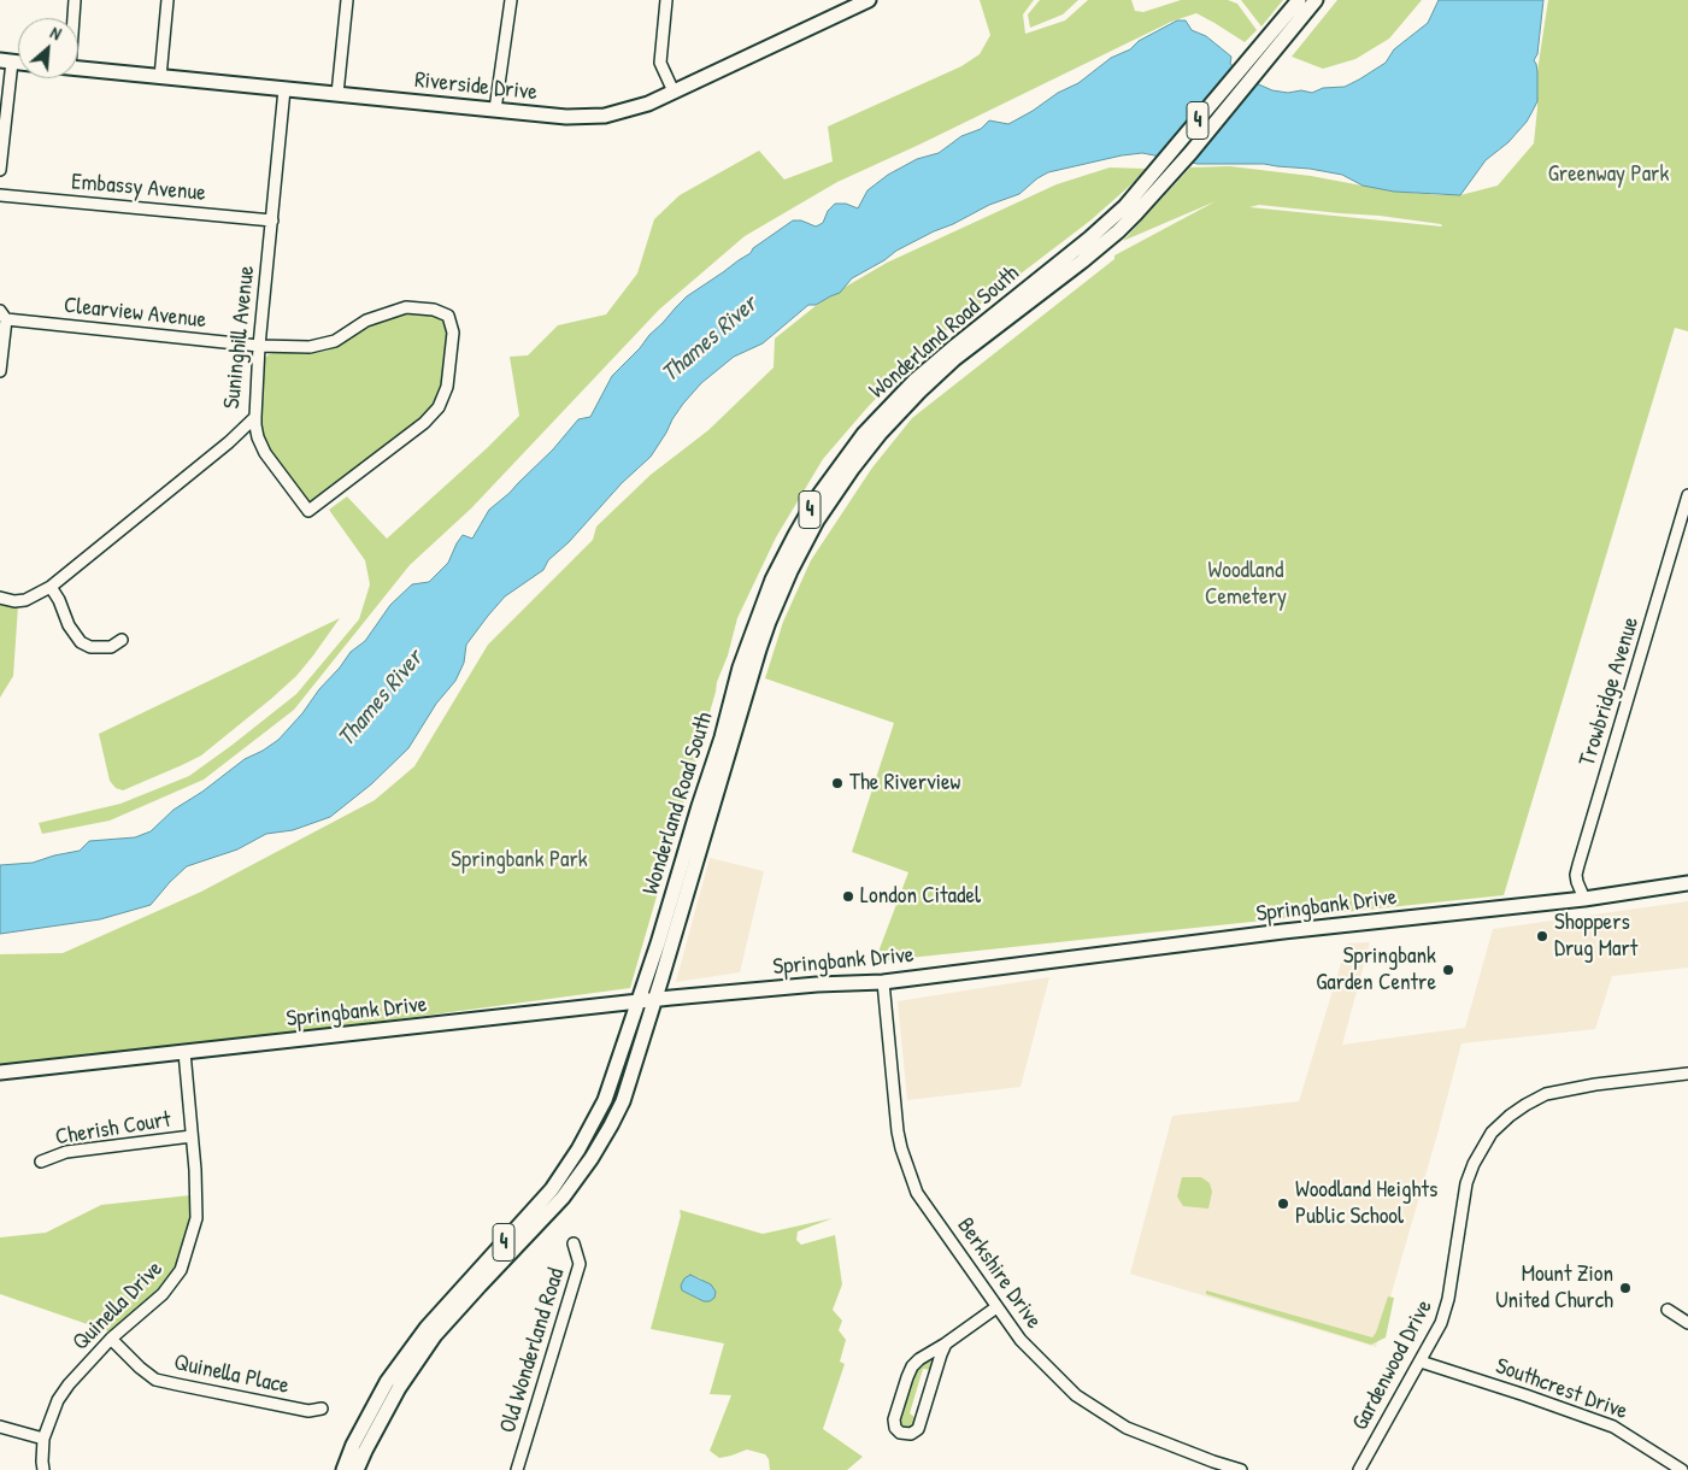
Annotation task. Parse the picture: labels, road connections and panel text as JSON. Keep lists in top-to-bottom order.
{
  "streets": {
    "main road": [
      "Riverside Drive",
      "4",
      "Wonderland Road South",
      "Springbank Drive"
    ],
    "street": [
      "Embassy Avenue",
      "Clearview Avenue",
      "Suninghill Avenue",
      "Trowbridge Avenue",
      "Cherish Court",
      "Berkshire Drive",
      "Quinella Drive",
      "Old Wonderland Road",
      "Gardenwood Drive",
      "Quinella Place",
      "Southcrest Drive"
    ]
  },
  "crossings": [
    ["Riverside Drive", "Suninghill Avenue"],
    ["4", "Wonderland Road South"],
    ["Embassy Avenue", "Suninghill Avenue"],
    ["Clearview Avenue", "Suninghill Avenue"],
    ["Wonderland Road South", "Springbank Drive"],
    ["Trowbridge Avenue", "Springbank Drive"],
    ["Springbank Drive", "Berkshire Drive"],
    ["Springbank Drive", "Quinella Drive"],
    ["Cherish Court", "Quinella Drive"],
    ["Quinella Drive", "Quinella Place"],
    ["Gardenwood Drive", "Southcrest Drive"]
  ],
  "water": ["Thames River"],
  "parks": ["Greenway Park", "Woodland Cemetery", "Springbank Park"],
  "places": [
    "The Riverview",
    "London Citadel",
    "Shoppers Drug Mart",
    "Springbank Garden Centre",
    "Woodland Heights Public School",
    "Mount Zion United Church"
  ],
  "north": "top right"
}
